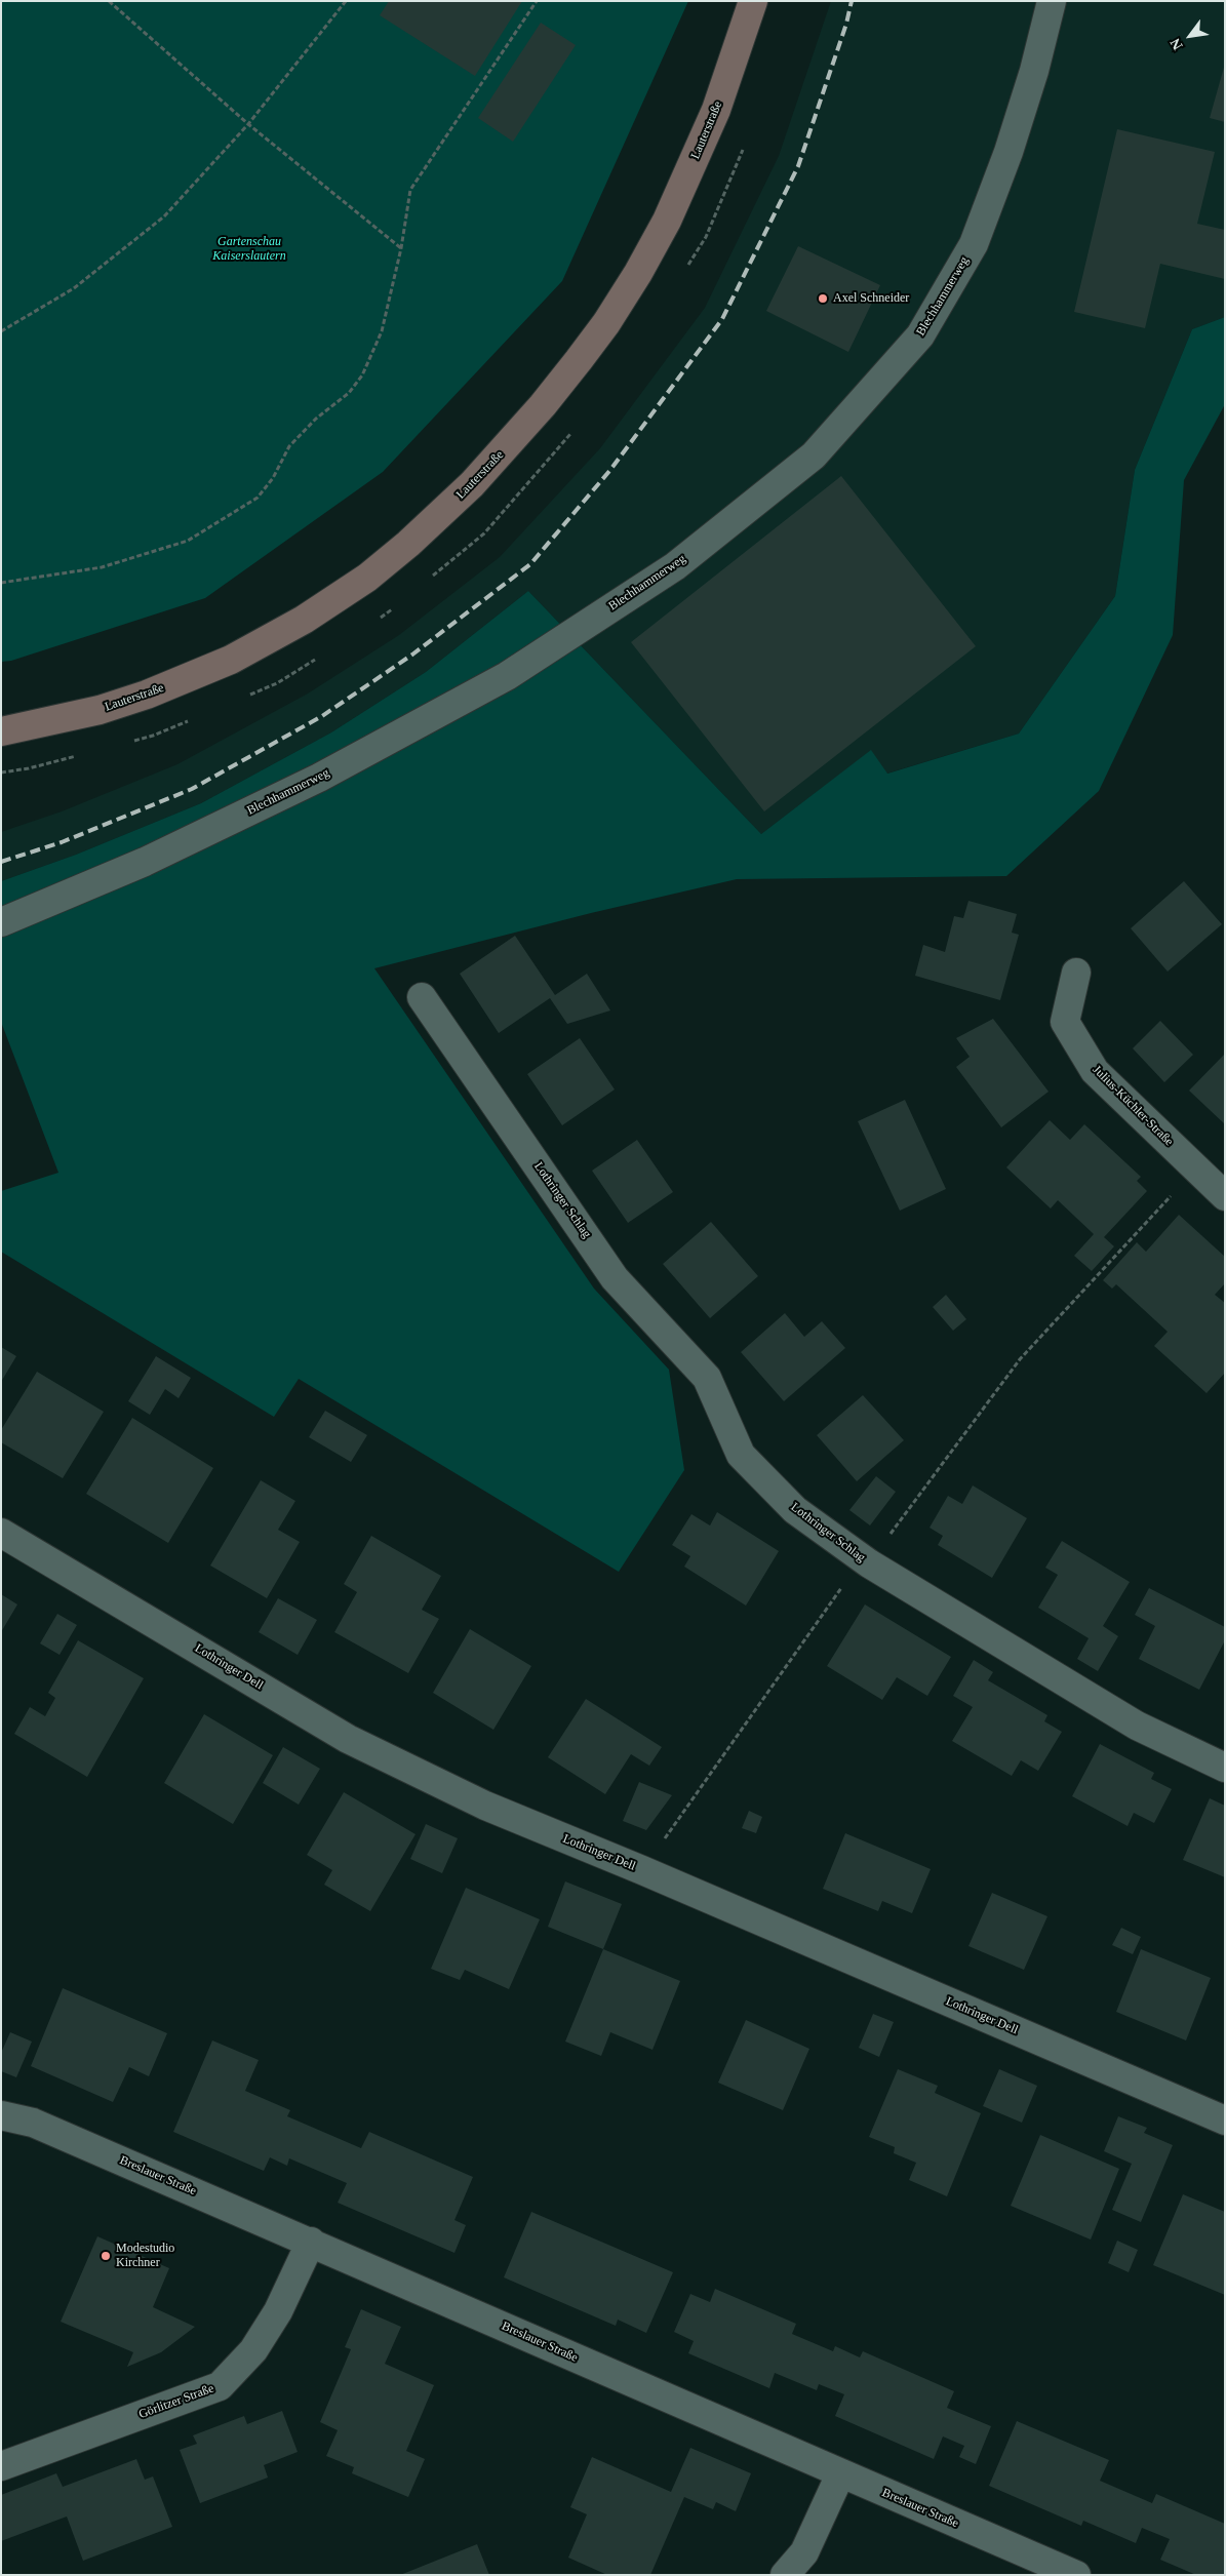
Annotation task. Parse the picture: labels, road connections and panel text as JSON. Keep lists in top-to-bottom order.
{
  "streets": {
    "main road": ["Lauterstraße"],
    "street": [
      "Blechhammerweg",
      "Julius-Küchler-Straße",
      "Lothringer Schlag",
      "Lothringer Dell",
      "Breslauer Straße",
      "Görlitzer Straße"
    ]
  },
  "crossings": [
    ["Breslauer Straße", "Görlitzer Straße"]
  ],
  "parks": ["Gartenschau Kaiserslautern"],
  "places": ["Axel Schneider", "Modestudio Kirchner"],
  "north": "bottom left"
}
